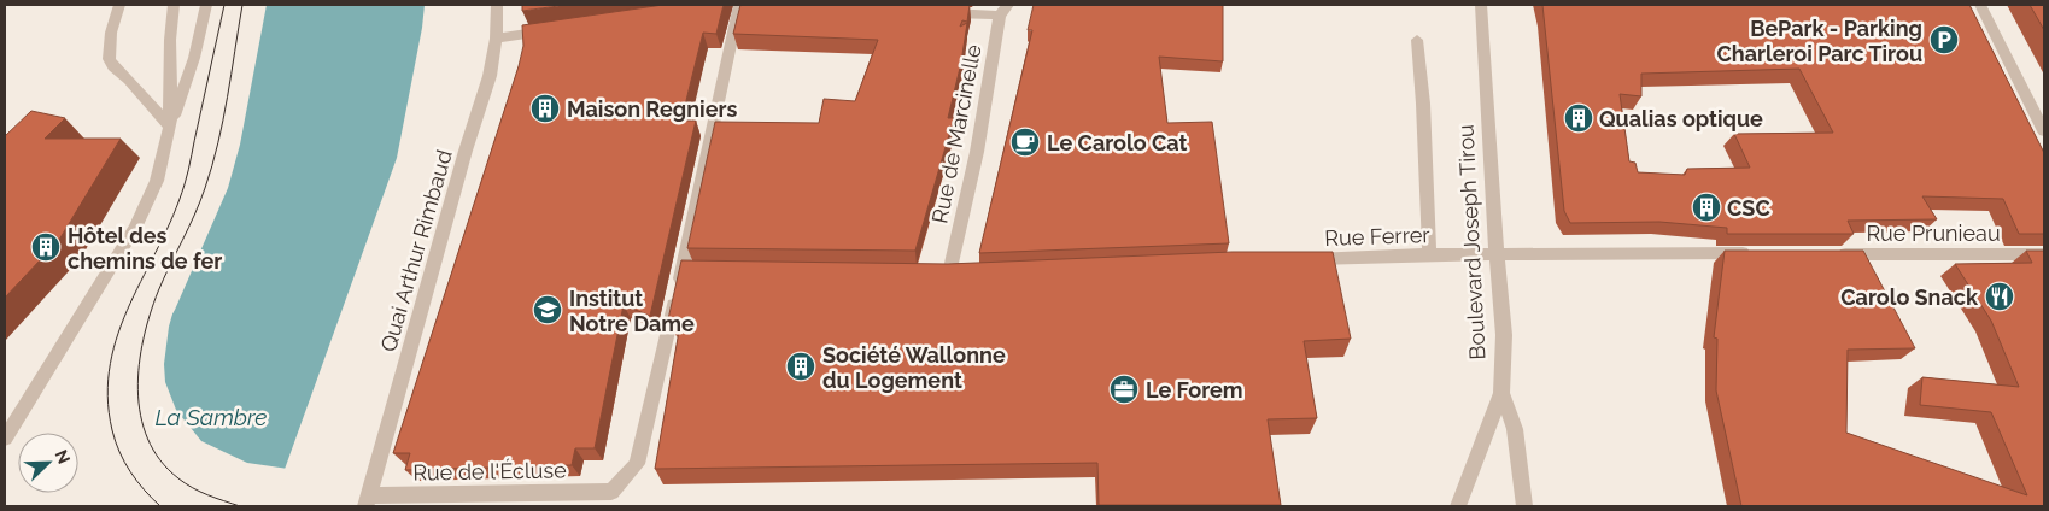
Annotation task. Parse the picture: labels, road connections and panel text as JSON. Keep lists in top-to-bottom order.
{
  "streets": {
    "street": [
      "Rue de Marcinelle",
      "Rue Prunieau",
      "Rue Ferrer",
      "Boulevard Joseph Tirou",
      "Quai Arthur Rimbaud",
      "Rue de l'Écluse"
    ]
  },
  "crossings": [
    ["Rue Ferrer", "Boulevard Joseph Tirou"],
    ["Quai Arthur Rimbaud", "Rue de l'Écluse"]
  ],
  "water": ["La Sambre"],
  "places": {
    "parking": ["BePark - Parking Charleroi Parc Tirou"],
    "building": [
      "Maison Regniers",
      "Qualias optique",
      "CSC",
      "Hôtel des chemins de fer",
      "Société Wallonne du Logement"
    ],
    "cafe": ["Le Carolo Cat"],
    "restaurant": ["Carolo Snack"],
    "school or university": ["Institut Notre Dame"],
    "office": ["Le Forem"]
  },
  "north": "top right"
}
